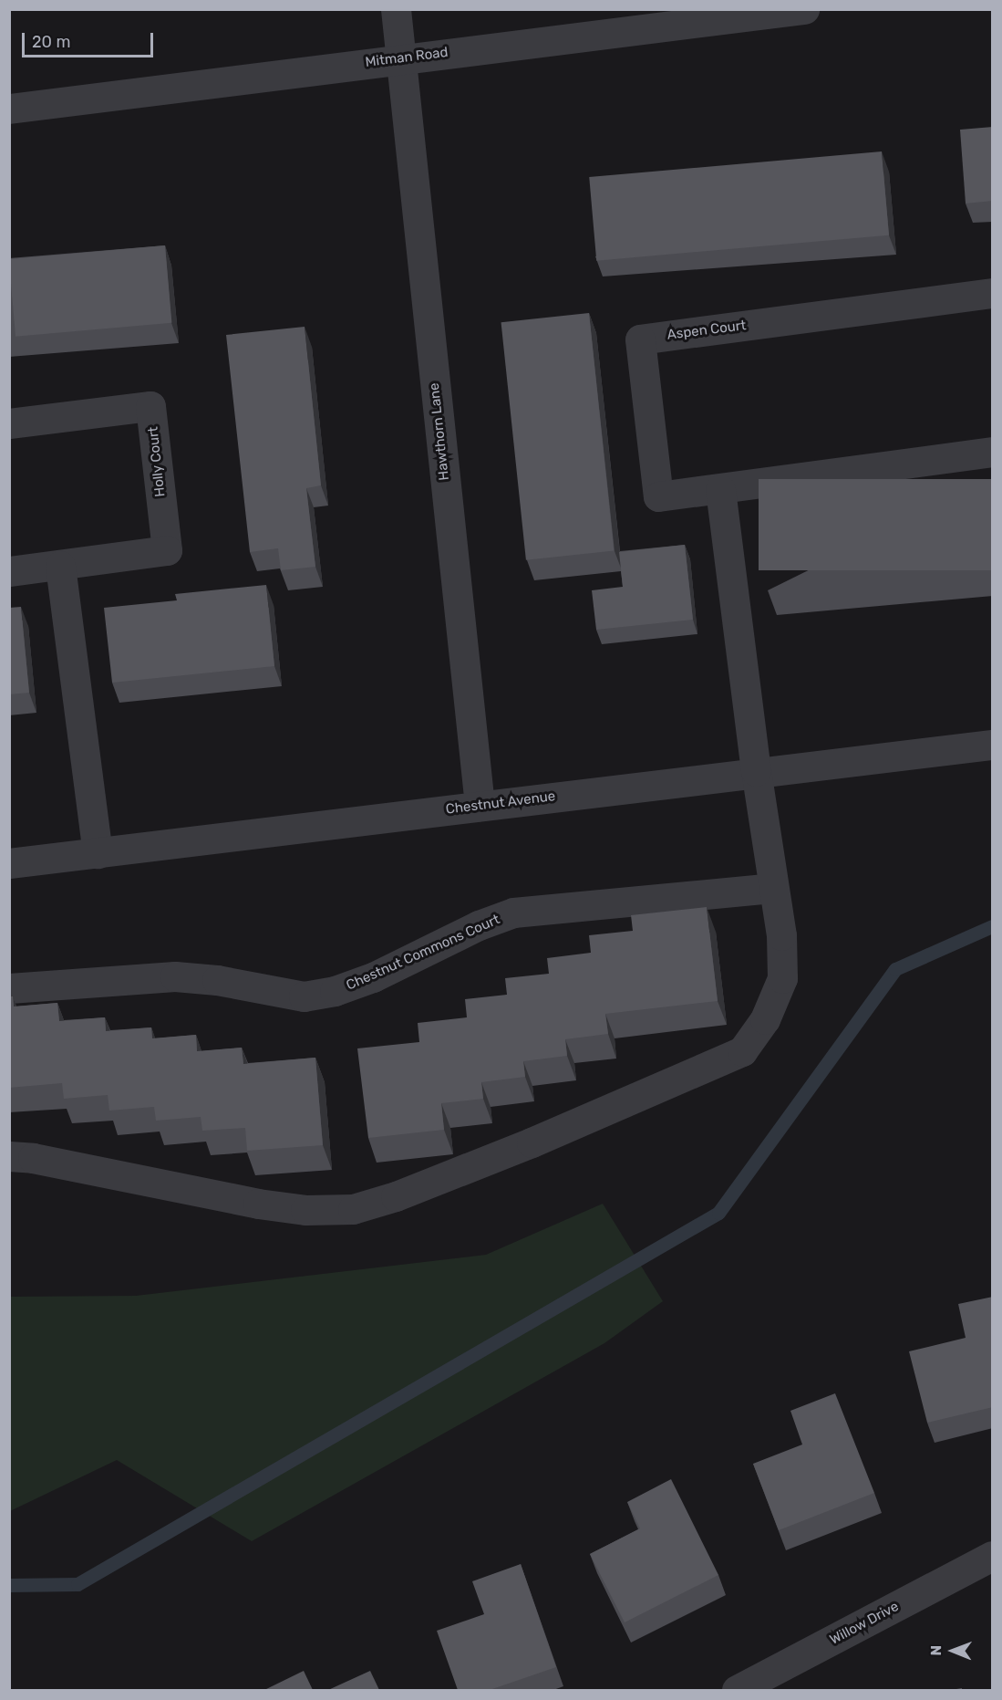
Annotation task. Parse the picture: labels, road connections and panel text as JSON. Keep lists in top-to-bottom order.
{
  "streets": {
    "street": [
      "Mitman Road",
      "Aspen Court",
      "Hawthorn Lane",
      "Holly Court",
      "Chestnut Avenue",
      "Chestnut Commons Court",
      "Willow Drive"
    ]
  },
  "crossings": [
    ["Mitman Road", "Hawthorn Lane"],
    ["Hawthorn Lane", "Chestnut Avenue"]
  ],
  "scale_bar": "20 m",
  "north": "left"
}
